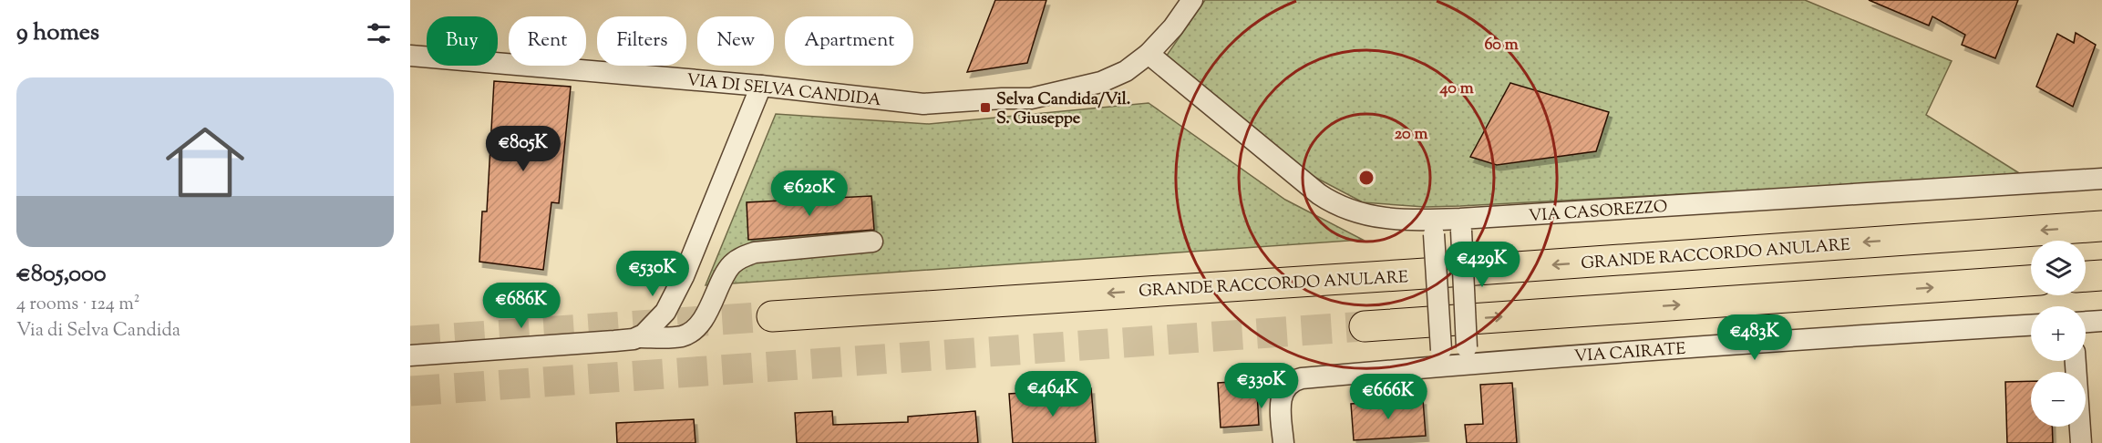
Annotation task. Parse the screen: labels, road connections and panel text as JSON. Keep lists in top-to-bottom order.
{
  "streets": {
    "highway": ["GRANDE RACCORDO ANULARE"],
    "street": ["VIA DI SELVA CANDIDA", "VIA CASOREZZO", "VIA CAIRATE"]
  },
  "crossings": [
    ["VIA DI SELVA CANDIDA", "VIA CASOREZZO"]
  ],
  "places": {
    "transit": ["Selva Candida/Vil. S. Giuseppe"]
  },
  "page": {
    "heading": "9 homes",
    "chip": [
      "Buy",
      "Rent",
      "Filters",
      "New",
      "Apartment"
    ],
    "list": [
      {
        "name": "€805,000",
        "note": "4 rooms · 124 m² · Via di Selva Candida"
      }
    ],
    "price": [
      "€805K",
      "€620K",
      "€429K",
      "€530K",
      "€686K",
      "€483K",
      "€330K",
      "€464K",
      "€666K"
    ],
    "map_buttons": ["+", "−"]
  },
  "rings": ["60 m", "40 m", "20 m"]
}
